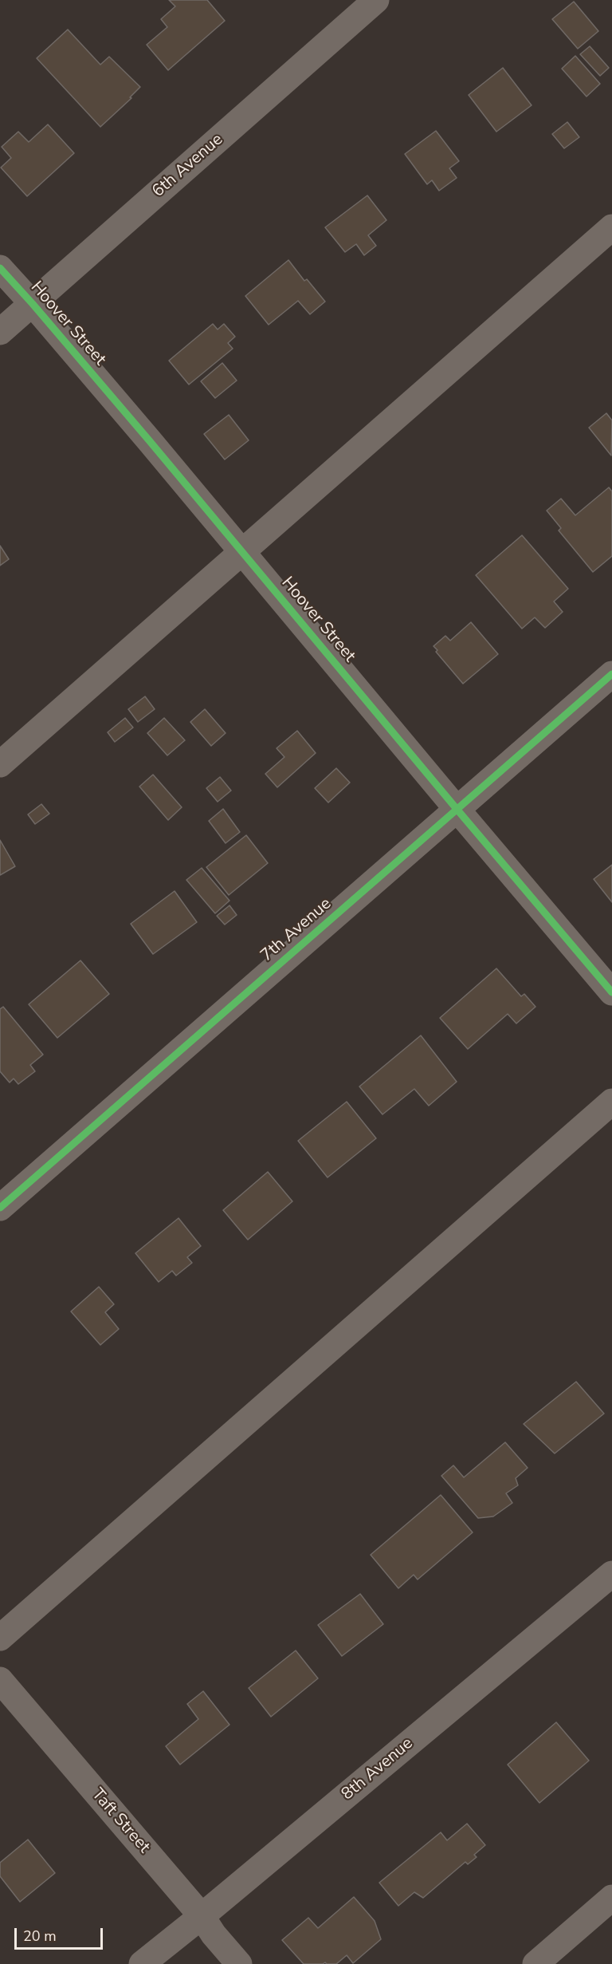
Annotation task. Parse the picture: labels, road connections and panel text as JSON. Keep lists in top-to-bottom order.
{
  "streets": {
    "street": [
      "6th Avenue",
      "Hoover Street",
      "7th Avenue",
      "8th Avenue",
      "Taft Street"
    ]
  },
  "crossings": [
    ["6th Avenue", "Hoover Street"],
    ["Hoover Street", "7th Avenue"],
    ["8th Avenue", "Taft Street"]
  ],
  "scale_bar": "20 m"
}
